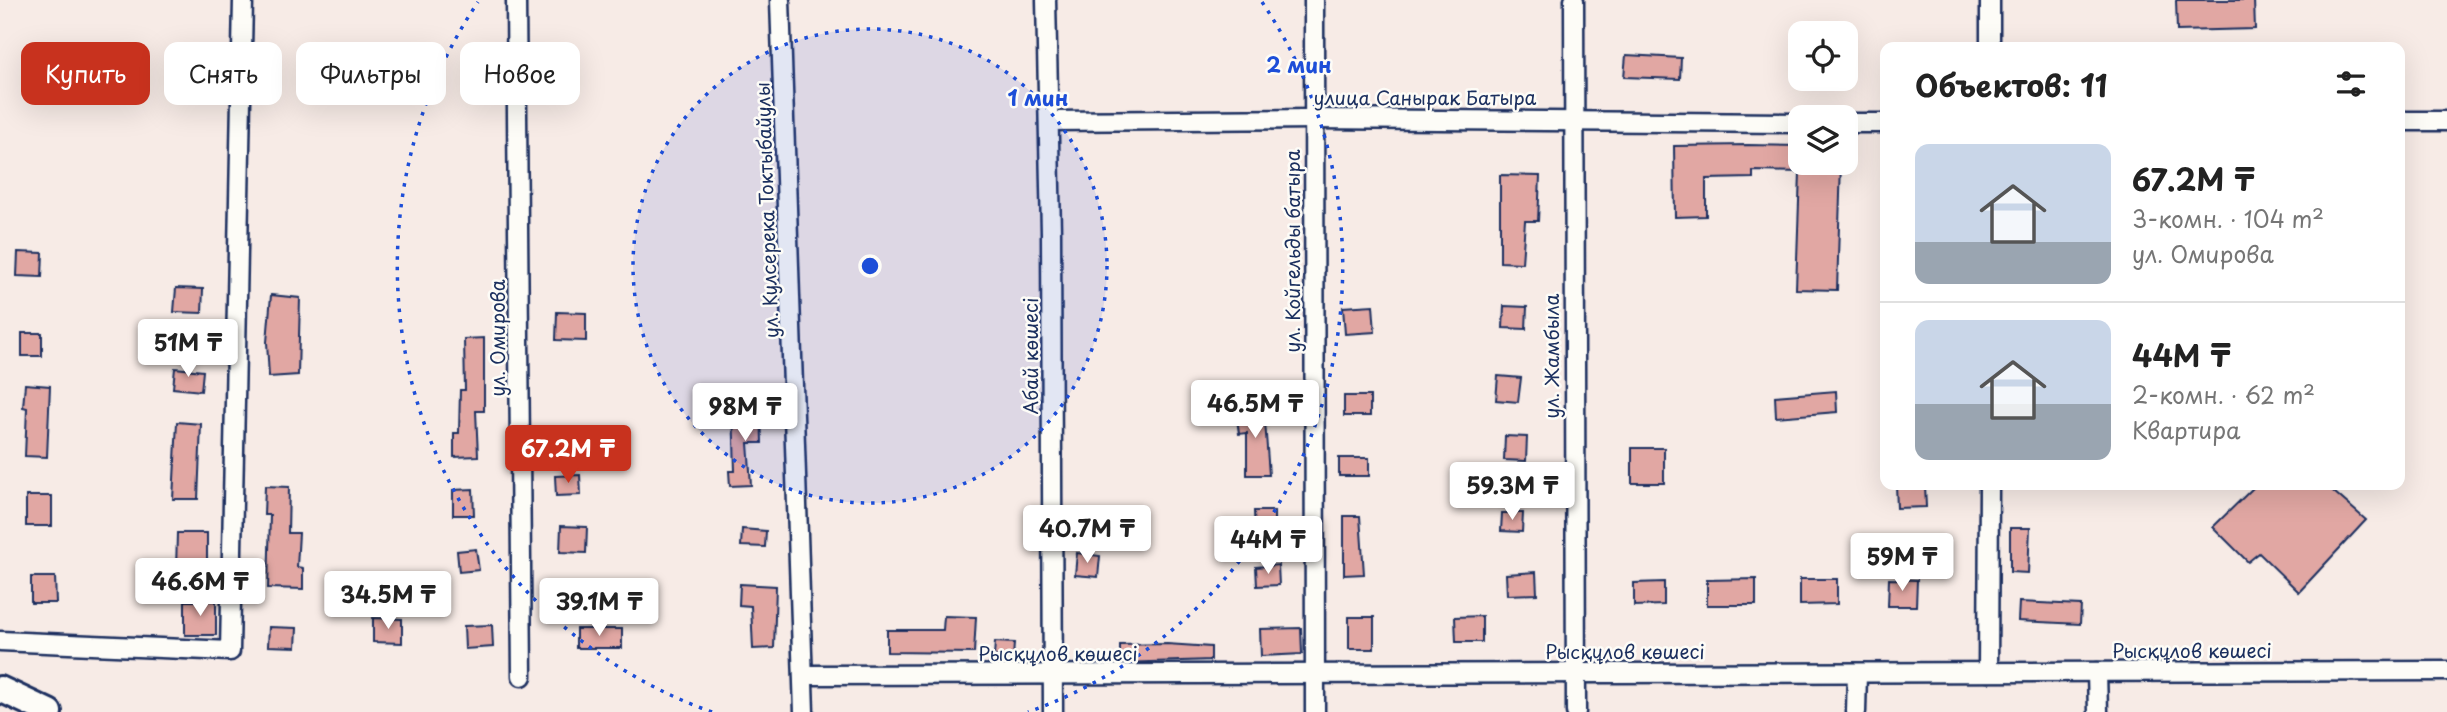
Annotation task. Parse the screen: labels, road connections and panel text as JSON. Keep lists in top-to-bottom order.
{
  "streets": {
    "street": [
      "улица Санырак Батыра",
      "ул. Кулсерека Токтыбайулы",
      "ул. Койгельды батыра",
      "ул. Омирова",
      "Абай көшесі",
      "ул. Жамбыла",
      "Рысқұлов көшесі"
    ]
  },
  "crossings": [
    ["улица Санырак Батыра", "ул. Койгельды батыра"],
    ["улица Санырак Батыра", "Абай көшесі"],
    ["улица Санырак Батыра", "ул. Жамбыла"],
    ["ул. Кулсерека Токтыбайулы", "Рысқұлов көшесі"],
    ["ул. Койгельды батыра", "Рысқұлов көшесі"],
    ["Абай көшесі", "Рысқұлов көшесі"],
    ["ул. Жамбыла", "Рысқұлов көшесі"]
  ],
  "page": {
    "chip": [
      "Купить",
      "Снять",
      "Фильтры",
      "Новое"
    ],
    "heading": "Объектов: 11",
    "list": [
      {
        "name": "67.2M ₸",
        "note": "3-комн. · 104 m² · ул. Омирова"
      },
      {
        "name": "44M ₸",
        "note": "2-комн. · 62 m² · Квартира"
      }
    ],
    "price": [
      "51M ₸",
      "46.5M ₸",
      "98M ₸",
      "67.2M ₸",
      "59.3M ₸",
      "40.7M ₸",
      "44M ₸",
      "59M ₸",
      "46.6M ₸",
      "34.5M ₸",
      "39.1M ₸"
    ]
  },
  "rings": ["2 мин", "1 мин"]
}
